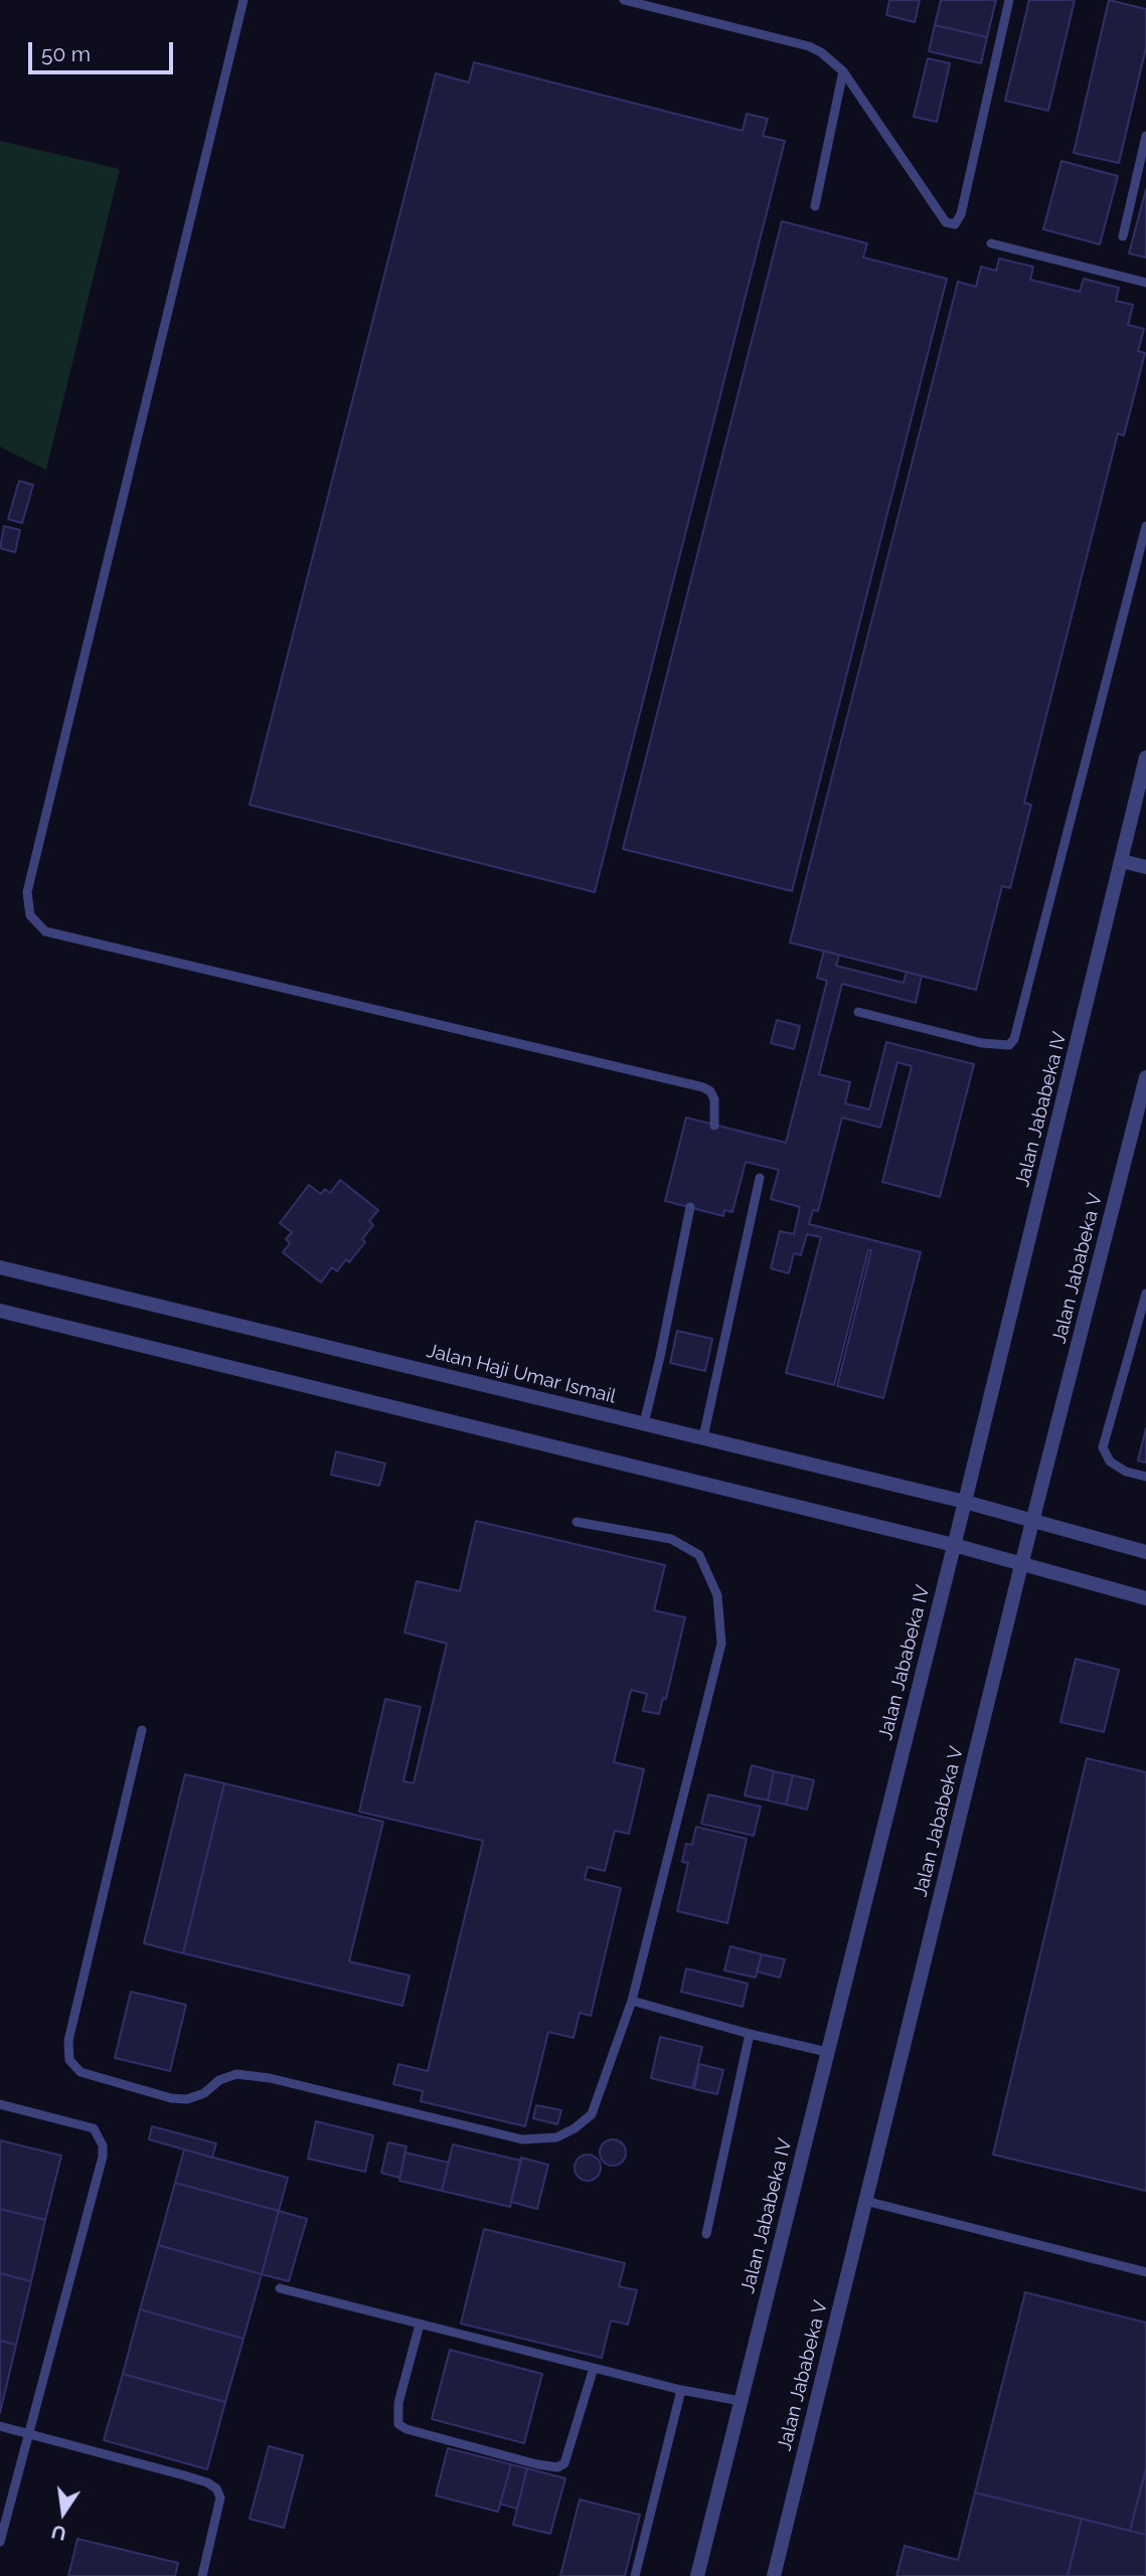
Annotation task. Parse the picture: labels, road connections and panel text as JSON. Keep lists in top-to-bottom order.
{
  "streets": {
    "street": ["Jalan Jababeka IV", "Jalan Jababeka V", "Jalan Haji Umar Ismail"]
  },
  "crossings": [
    ["Jalan Jababeka IV", "Jalan Haji Umar Ismail"],
    ["Jalan Jababeka V", "Jalan Haji Umar Ismail"]
  ],
  "scale_bar": "50 m",
  "north": "bottom"
}
